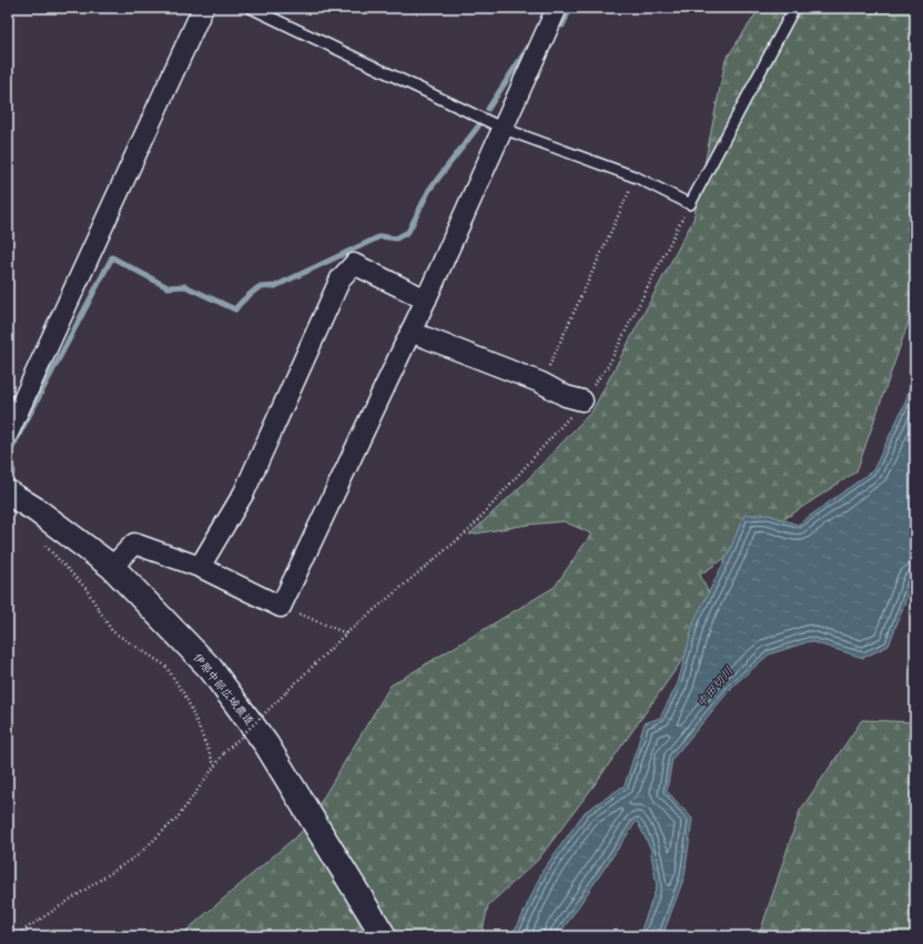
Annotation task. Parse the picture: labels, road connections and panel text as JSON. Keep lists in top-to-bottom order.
{
  "streets": {
    "street": ["伊那中部広域農道"]
  },
  "water": ["中田切川"]
}
